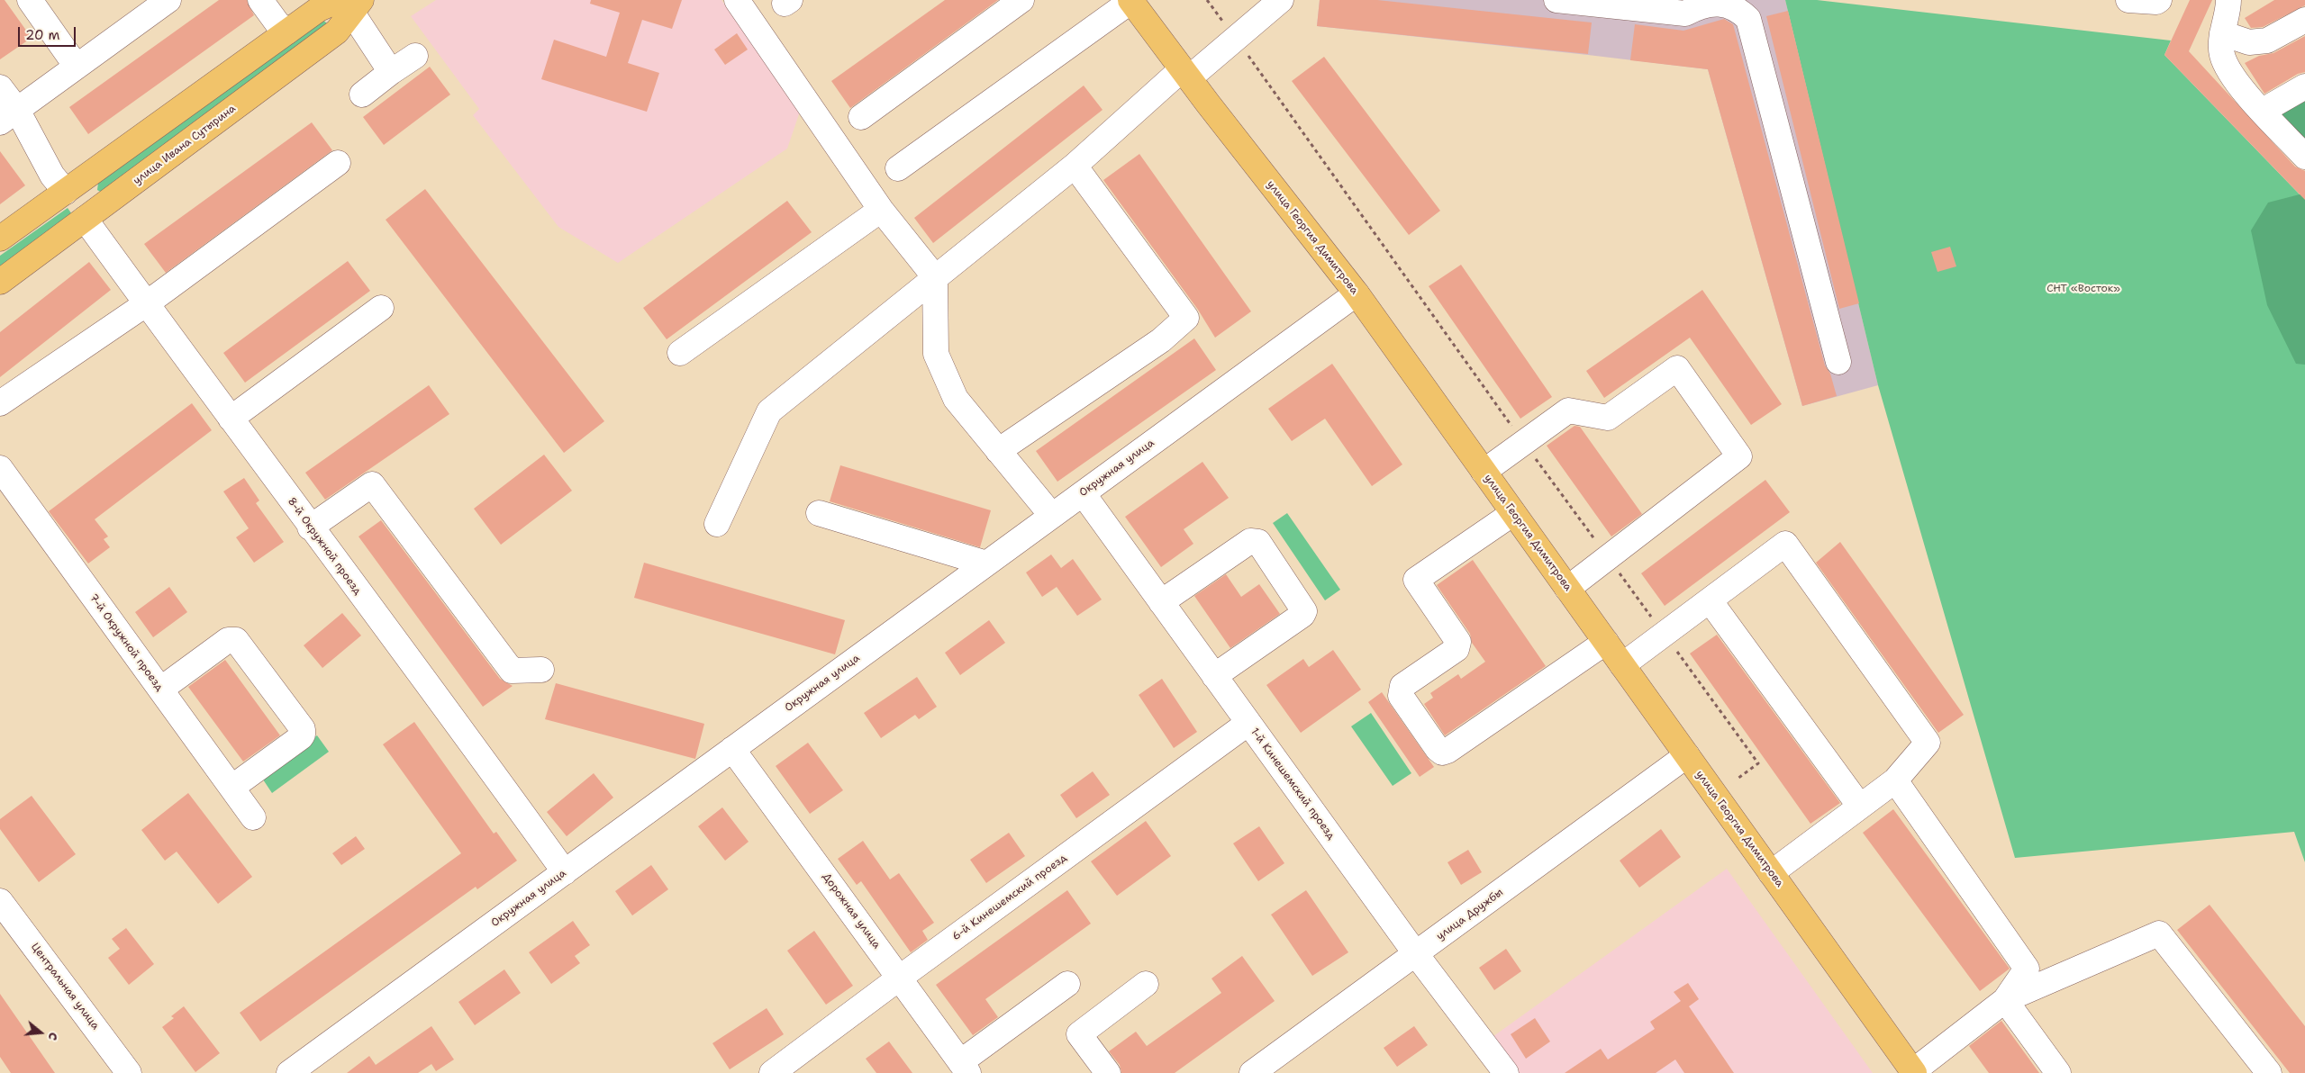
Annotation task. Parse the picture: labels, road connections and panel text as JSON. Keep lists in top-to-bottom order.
{
  "streets": {
    "main road": ["улица Ивана Сутырина", "улица Георгия Димитрова"],
    "street": [
      "Окружная улица",
      "8-й Окружной проезд",
      "7-й Окружной проезд",
      "1-й Кинешемский проезд",
      "6-й Кинешемский проезд",
      "Дорожная улица",
      "улица Дружбы",
      "Центральная улица"
    ]
  },
  "crossings": [
    ["улица Ивана Сутырина", "8-й Окружной проезд"],
    ["улица Георгия Димитрова", "Окружная улица"],
    ["улица Георгия Димитрова", "улица Дружбы"],
    ["Окружная улица", "8-й Окружной проезд"],
    ["Окружная улица", "1-й Кинешемский проезд"],
    ["Окружная улица", "Дорожная улица"],
    ["1-й Кинешемский проезд", "6-й Кинешемский проезд"],
    ["1-й Кинешемский проезд", "улица Дружбы"],
    ["6-й Кинешемский проезд", "Дорожная улица"]
  ],
  "parks": ["СНТ «Восток»"],
  "scale_bar": "20 m",
  "north": "right"
}
